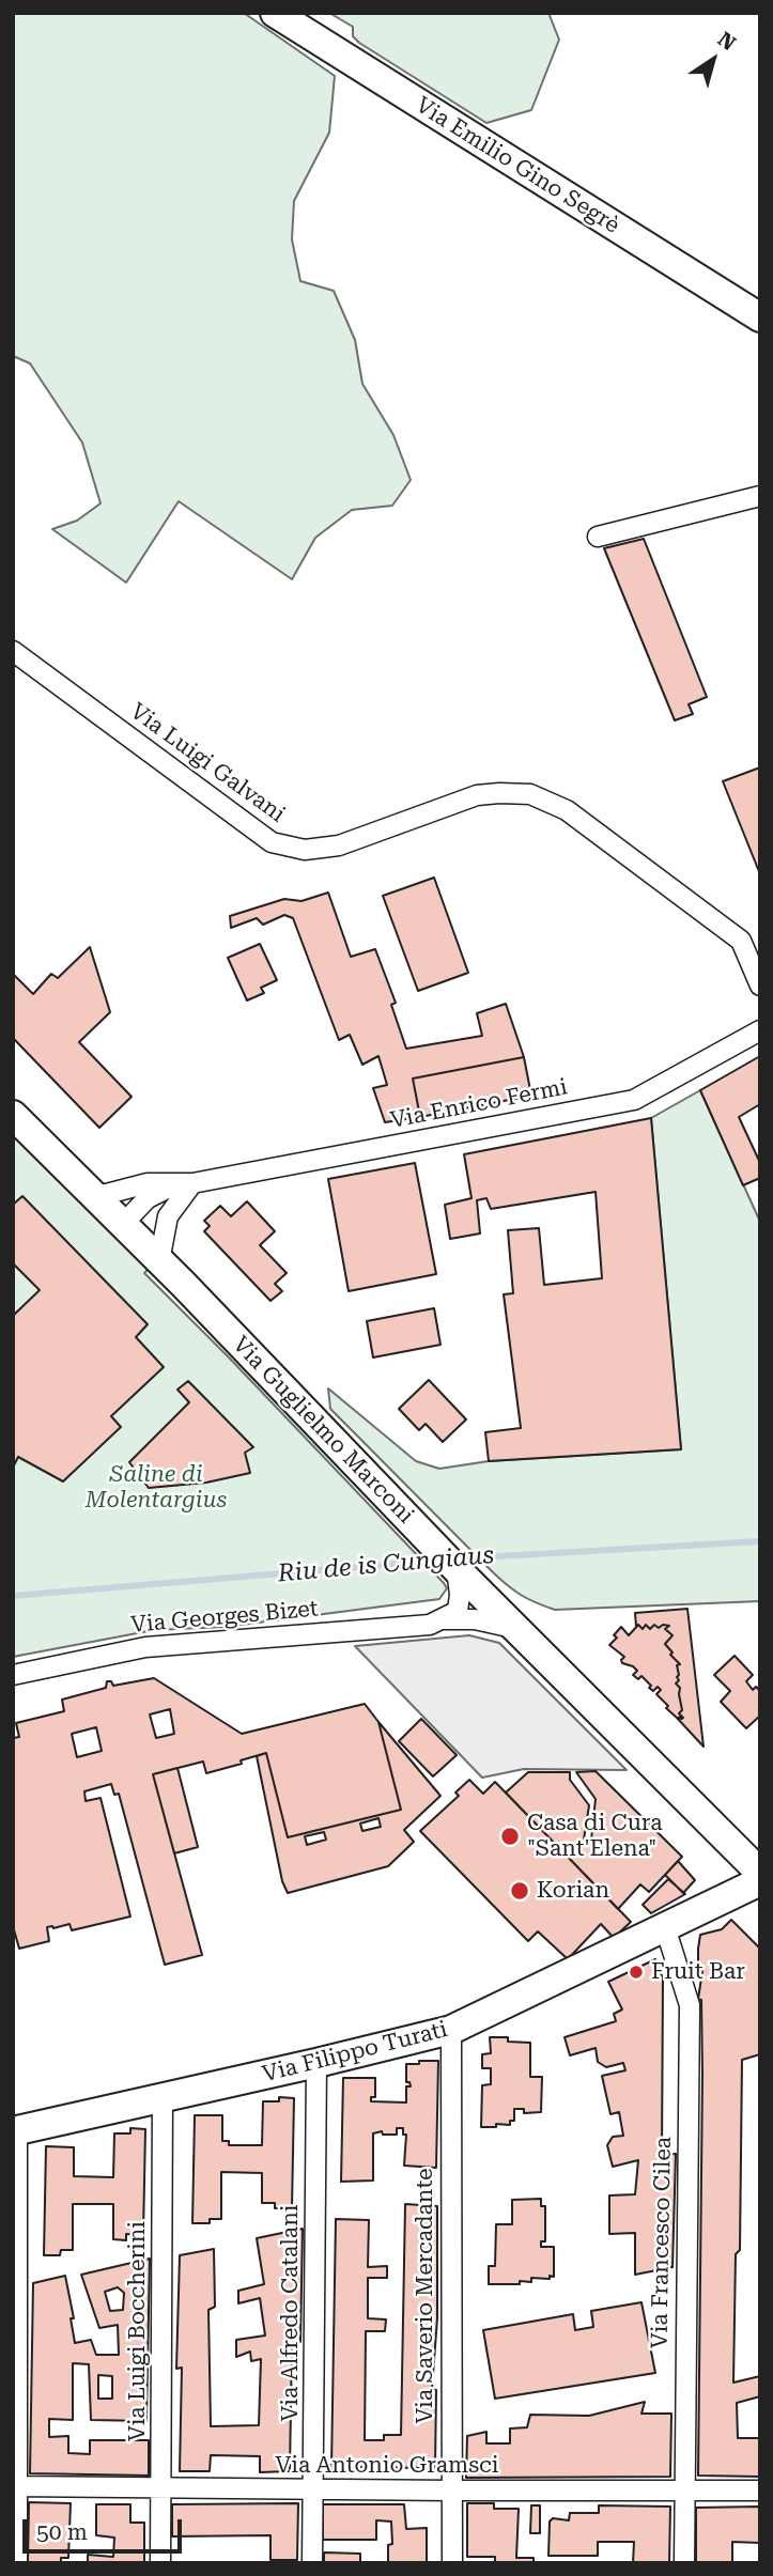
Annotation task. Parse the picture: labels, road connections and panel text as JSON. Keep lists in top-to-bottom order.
{
  "streets": {
    "street": [
      "Via Emilio Gino Segrè",
      "Via Luigi Galvani",
      "Via Enrico Fermi",
      "Via Guglielmo Marconi",
      "Via Georges Bizet",
      "Via Filippo Turati",
      "Via Francesco Cilea",
      "Via Saverio Mercadante",
      "Via Alfredo Catalani",
      "Via Luigi Boccherini",
      "Via Antonio Gramsci"
    ]
  },
  "crossings": [
    ["Via Enrico Fermi", "Via Guglielmo Marconi"],
    ["Via Guglielmo Marconi", "Via Georges Bizet"],
    ["Via Filippo Turati", "Via Francesco Cilea"],
    ["Via Filippo Turati", "Via Saverio Mercadante"],
    ["Via Filippo Turati", "Via Alfredo Catalani"],
    ["Via Filippo Turati", "Via Luigi Boccherini"],
    ["Via Francesco Cilea", "Via Antonio Gramsci"],
    ["Via Saverio Mercadante", "Via Antonio Gramsci"],
    ["Via Alfredo Catalani", "Via Antonio Gramsci"],
    ["Via Luigi Boccherini", "Via Antonio Gramsci"]
  ],
  "water": ["Riu de is Cungiaus"],
  "parks": ["Saline di Molentargius"],
  "places": ["Casa di Cura \"Sant'Elena\"", "Korian", "Fruit Bar"],
  "scale_bar": "50 m",
  "north": "top right"
}
